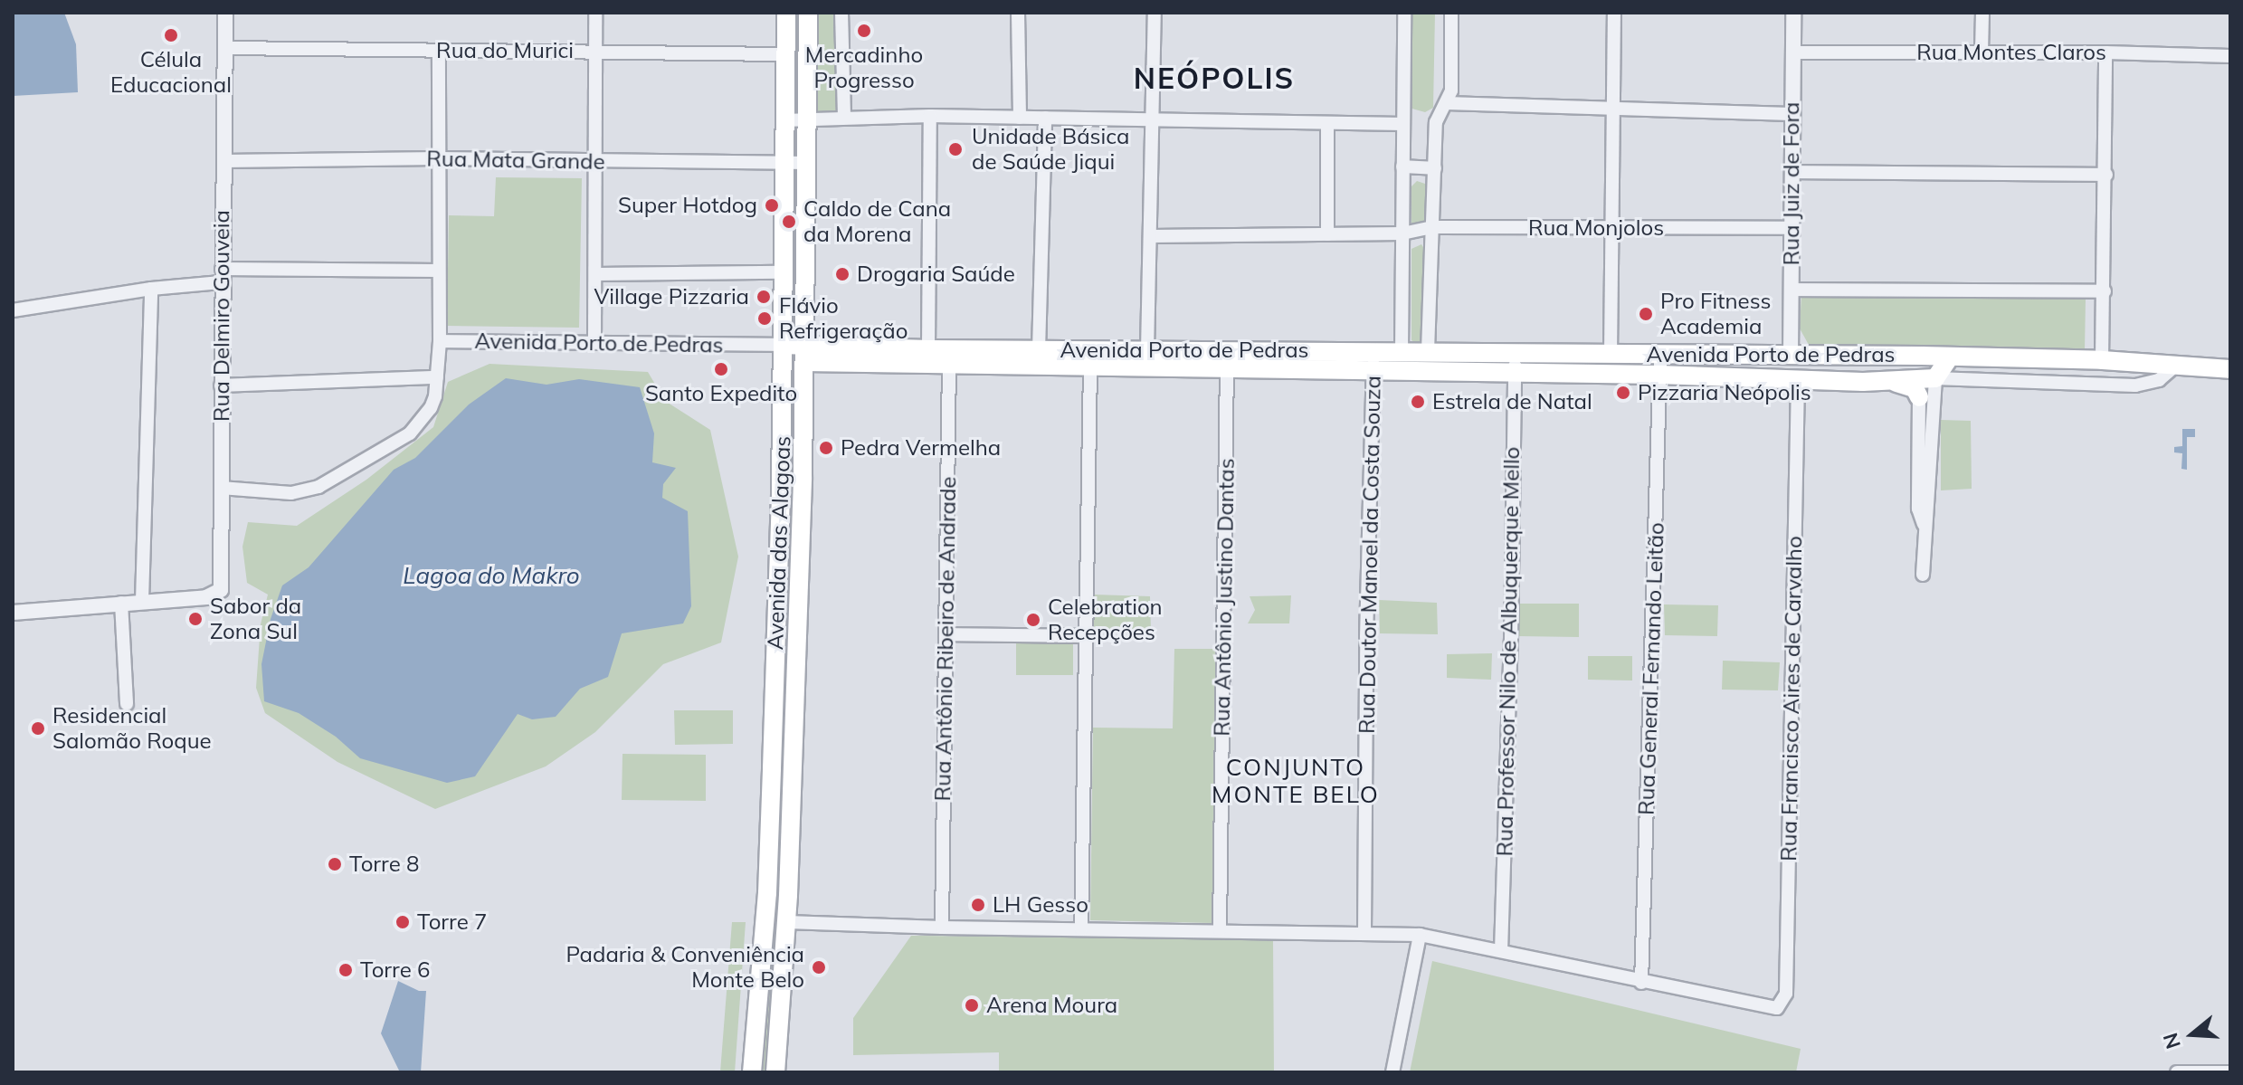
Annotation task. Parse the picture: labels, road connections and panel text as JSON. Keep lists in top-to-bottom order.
{
  "streets": {
    "main road": ["Avenida Porto de Pedras", "Avenida das Alagoas"],
    "street": [
      "Rua do Murici",
      "Rua Montes Claros",
      "Rua Mata Grande",
      "Rua Juiz de Fora",
      "Rua Monjolos",
      "Rua Delmiro Gouveia",
      "Rua Doutor Manoel da Costa Souza",
      "Rua Antônio Justino Dantas",
      "Rua Antônio Ribeiro de Andrade",
      "Rua Professor Nilo de Albuquerque Mello",
      "Rua General Fernando Leitão",
      "Rua Francisco Aires de Carvalho"
    ]
  },
  "crossings": [
    ["Rua do Murici", "Rua Delmiro Gouveia"],
    ["Rua do Murici", "Avenida das Alagoas"],
    ["Rua Montes Claros", "Rua Juiz de Fora"],
    ["Rua Mata Grande", "Rua Delmiro Gouveia"],
    ["Rua Mata Grande", "Avenida das Alagoas"],
    ["Rua Juiz de Fora", "Rua Monjolos"],
    ["Rua Juiz de Fora", "Avenida Porto de Pedras"],
    ["Avenida Porto de Pedras", "Avenida das Alagoas"],
    ["Avenida Porto de Pedras", "Rua Doutor Manoel da Costa Souza"],
    ["Avenida Porto de Pedras", "Rua Antônio Justino Dantas"],
    ["Avenida Porto de Pedras", "Rua Antônio Ribeiro de Andrade"],
    ["Avenida Porto de Pedras", "Rua Professor Nilo de Albuquerque Mello"],
    ["Avenida Porto de Pedras", "Rua General Fernando Leitão"],
    ["Avenida Porto de Pedras", "Rua Francisco Aires de Carvalho"],
    ["Rua General Fernando Leitão", "Rua Francisco Aires de Carvalho"]
  ],
  "districts": ["NEÓPOLIS", "CONJUNTO MONTE BELO"],
  "water": ["Lagoa do Makro"],
  "places": [
    "Mercadinho Progresso",
    "Célula Educacional",
    "Unidade Básica de Saúde Jiqui",
    "Super Hotdog",
    "Caldo de Cana da Morena",
    "Drogaria Saúde",
    "Village Pizzaria",
    "Pro Fitness Academia",
    "Flávio Refrigeração",
    "Santo Expedito",
    "Pizzaria Neópolis",
    "Estrela de Natal",
    "Pedra Vermelha",
    "Sabor da Zona Sul",
    "Celebration Recepções",
    "Residencial Salomão Roque",
    "Torre 8",
    "LH Gesso",
    "Torre 7",
    "Padaria & Conveniência Monte Belo",
    "Torre 6",
    "Arena Moura"
  ],
  "north": "left"
}
